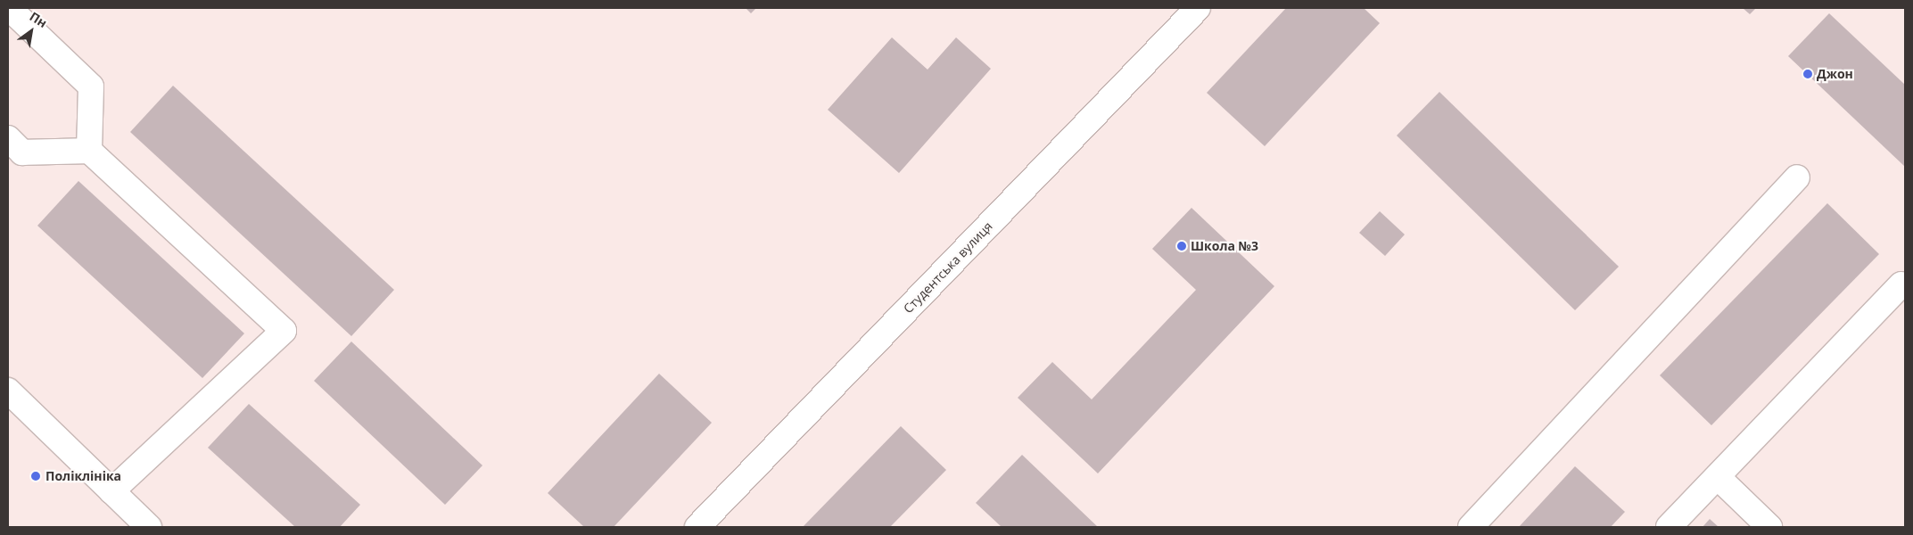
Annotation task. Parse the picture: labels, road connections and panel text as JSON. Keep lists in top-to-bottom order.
{
  "streets": {
    "street": ["Студентська вулиця"]
  },
  "places": ["Джон", "Школа №3", "Поліклініка"],
  "north": "top right"
}
